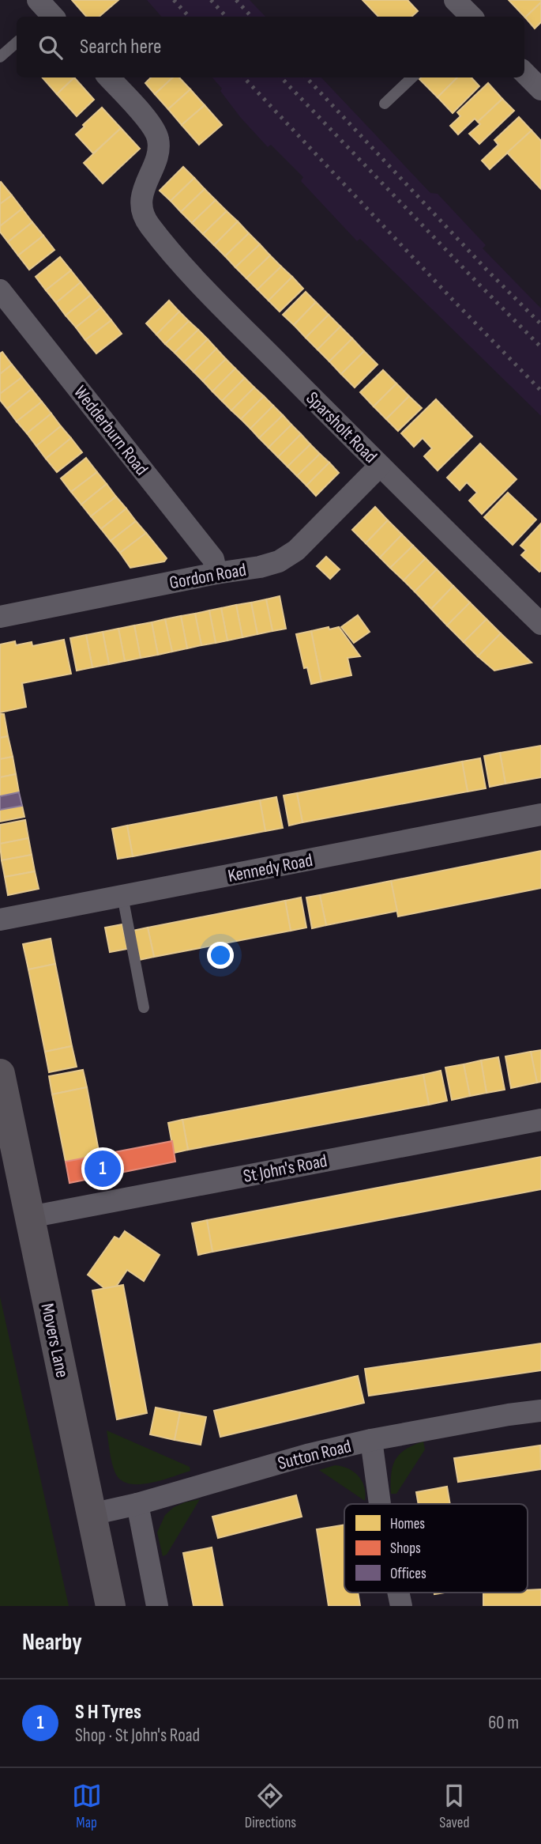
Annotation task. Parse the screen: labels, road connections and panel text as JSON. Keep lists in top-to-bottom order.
{
  "streets": {
    "street": [
      "Sparsholt Road",
      "Wedderburn Road",
      "Gordon Road",
      "Kennedy Road",
      "St John's Road",
      "Movers Lane",
      "Sutton Road"
    ]
  },
  "crossings": [
    ["Sparsholt Road", "Gordon Road"],
    ["Wedderburn Road", "Gordon Road"],
    ["St John's Road", "Movers Lane"],
    ["Movers Lane", "Sutton Road"]
  ],
  "legend": ["Homes", "Shops", "Offices"],
  "page": {
    "search": "Search here",
    "pins": "1",
    "heading": "Nearby",
    "list": [
      {
        "mark": "1",
        "name": "S H Tyres",
        "note": "Shop · St John's Road",
        "value": "60 m"
      }
    ],
    "nav": ["Map", "Directions", "Saved"]
  }
}
